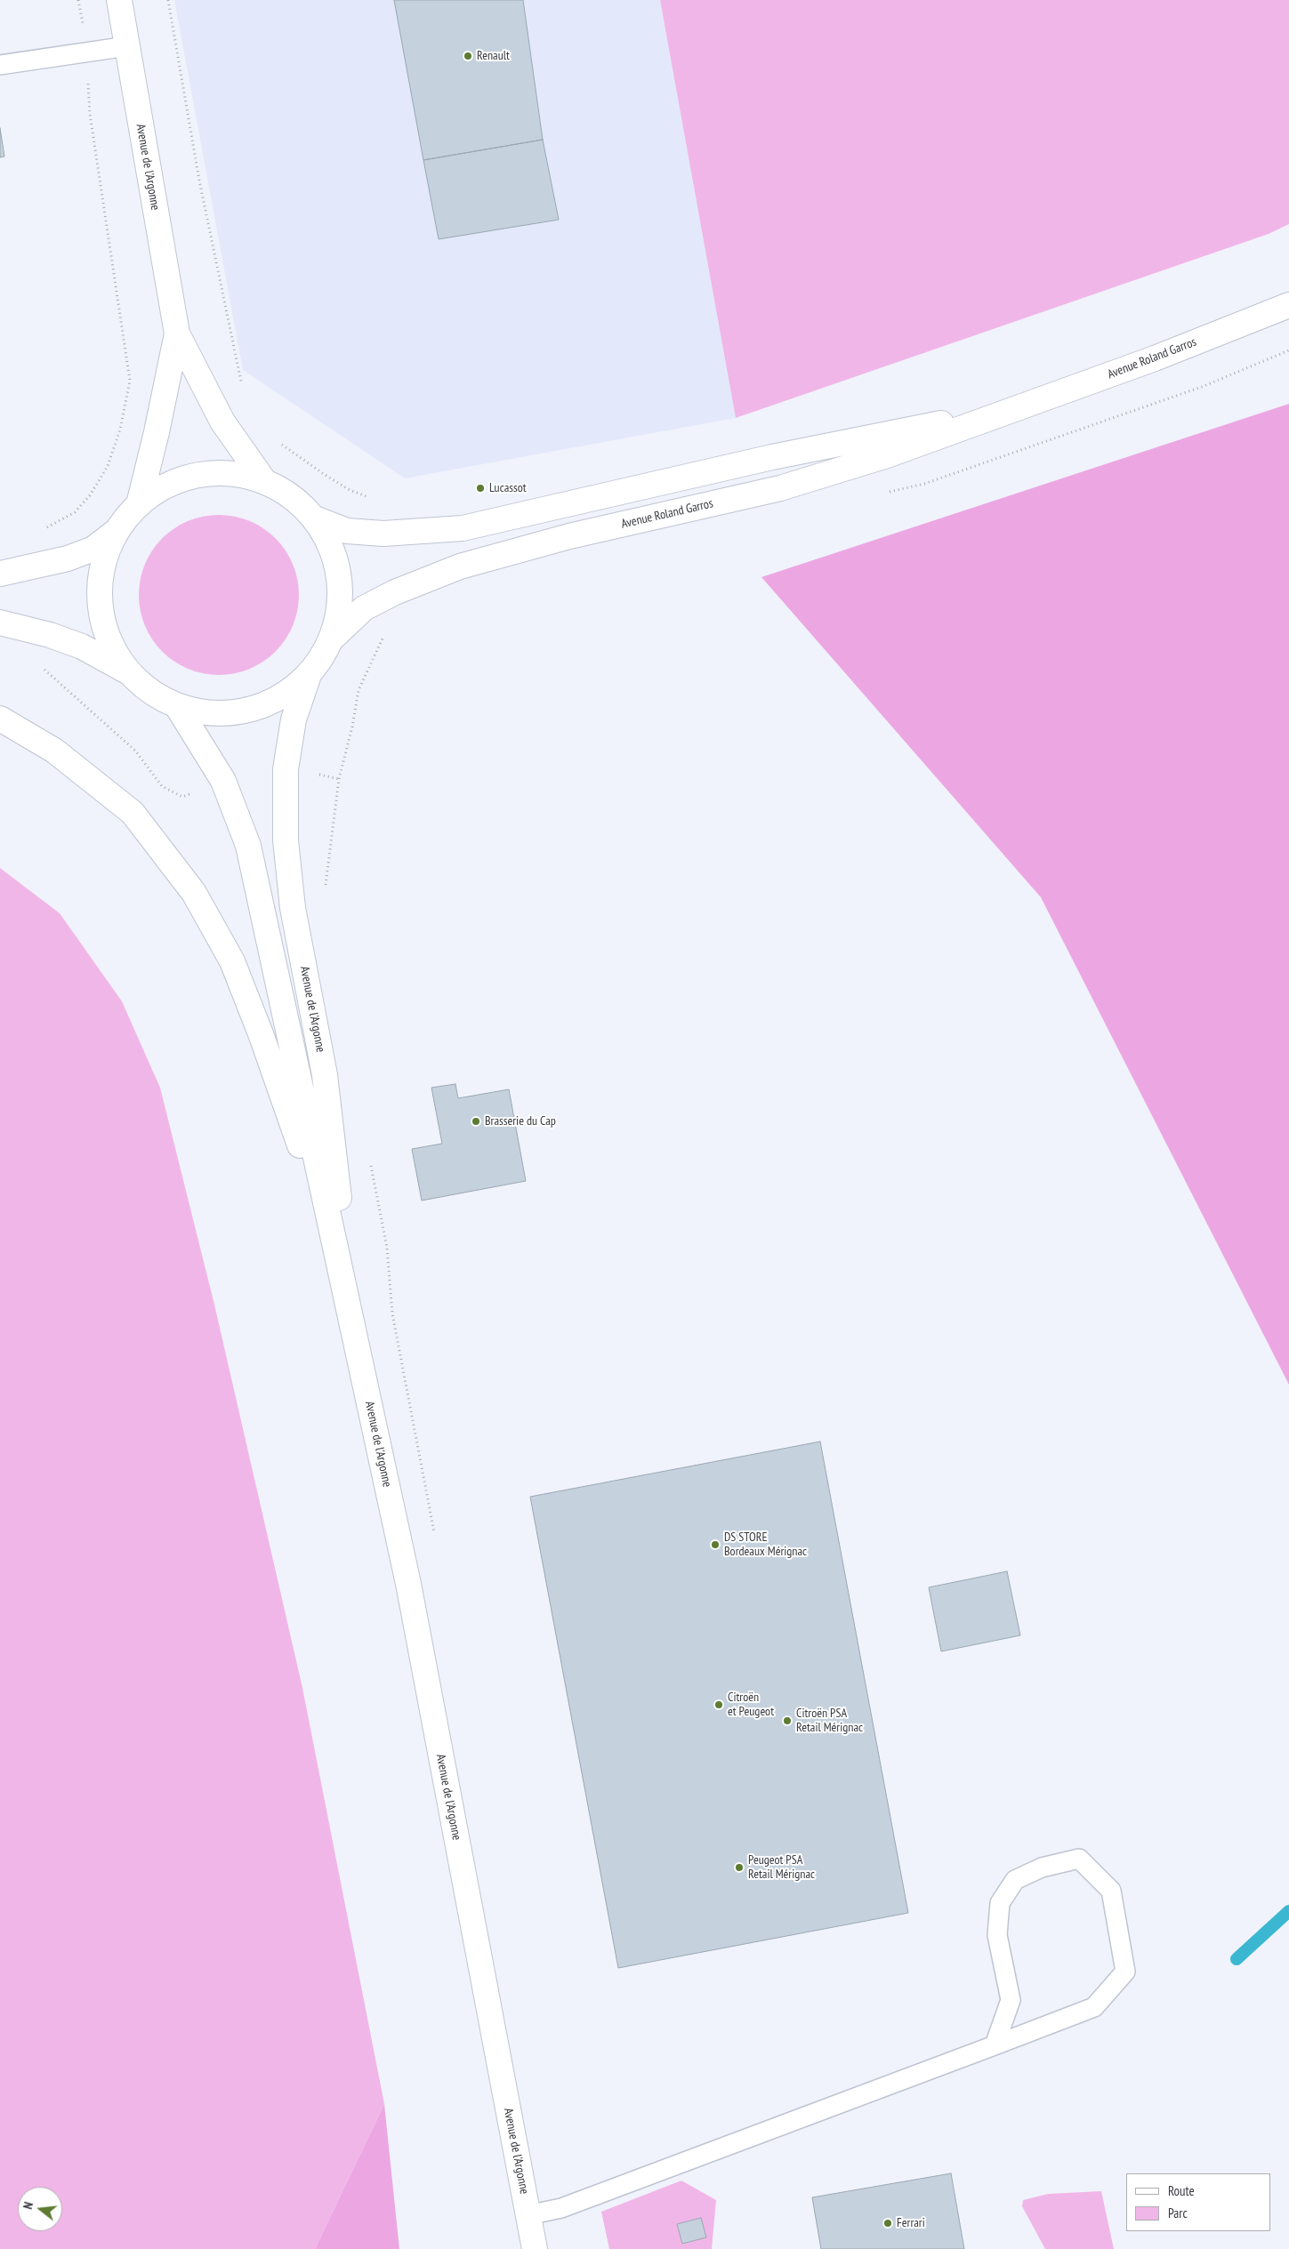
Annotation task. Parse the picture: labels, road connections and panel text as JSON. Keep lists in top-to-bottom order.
{
  "streets": {
    "main road": ["Avenue de l'Argonne", "Avenue Roland Garros"]
  },
  "places": [
    "Renault",
    "Lucassot",
    "Brasserie du Cap",
    "DS STORE Bordeaux Mérignac",
    "Citroën et Peugeot",
    "Citroën PSA Retail Mérignac",
    "Peugeot PSA Retail Mérignac",
    "Ferrari"
  ],
  "legend": ["Route", "Parc"],
  "north": "left"
}
